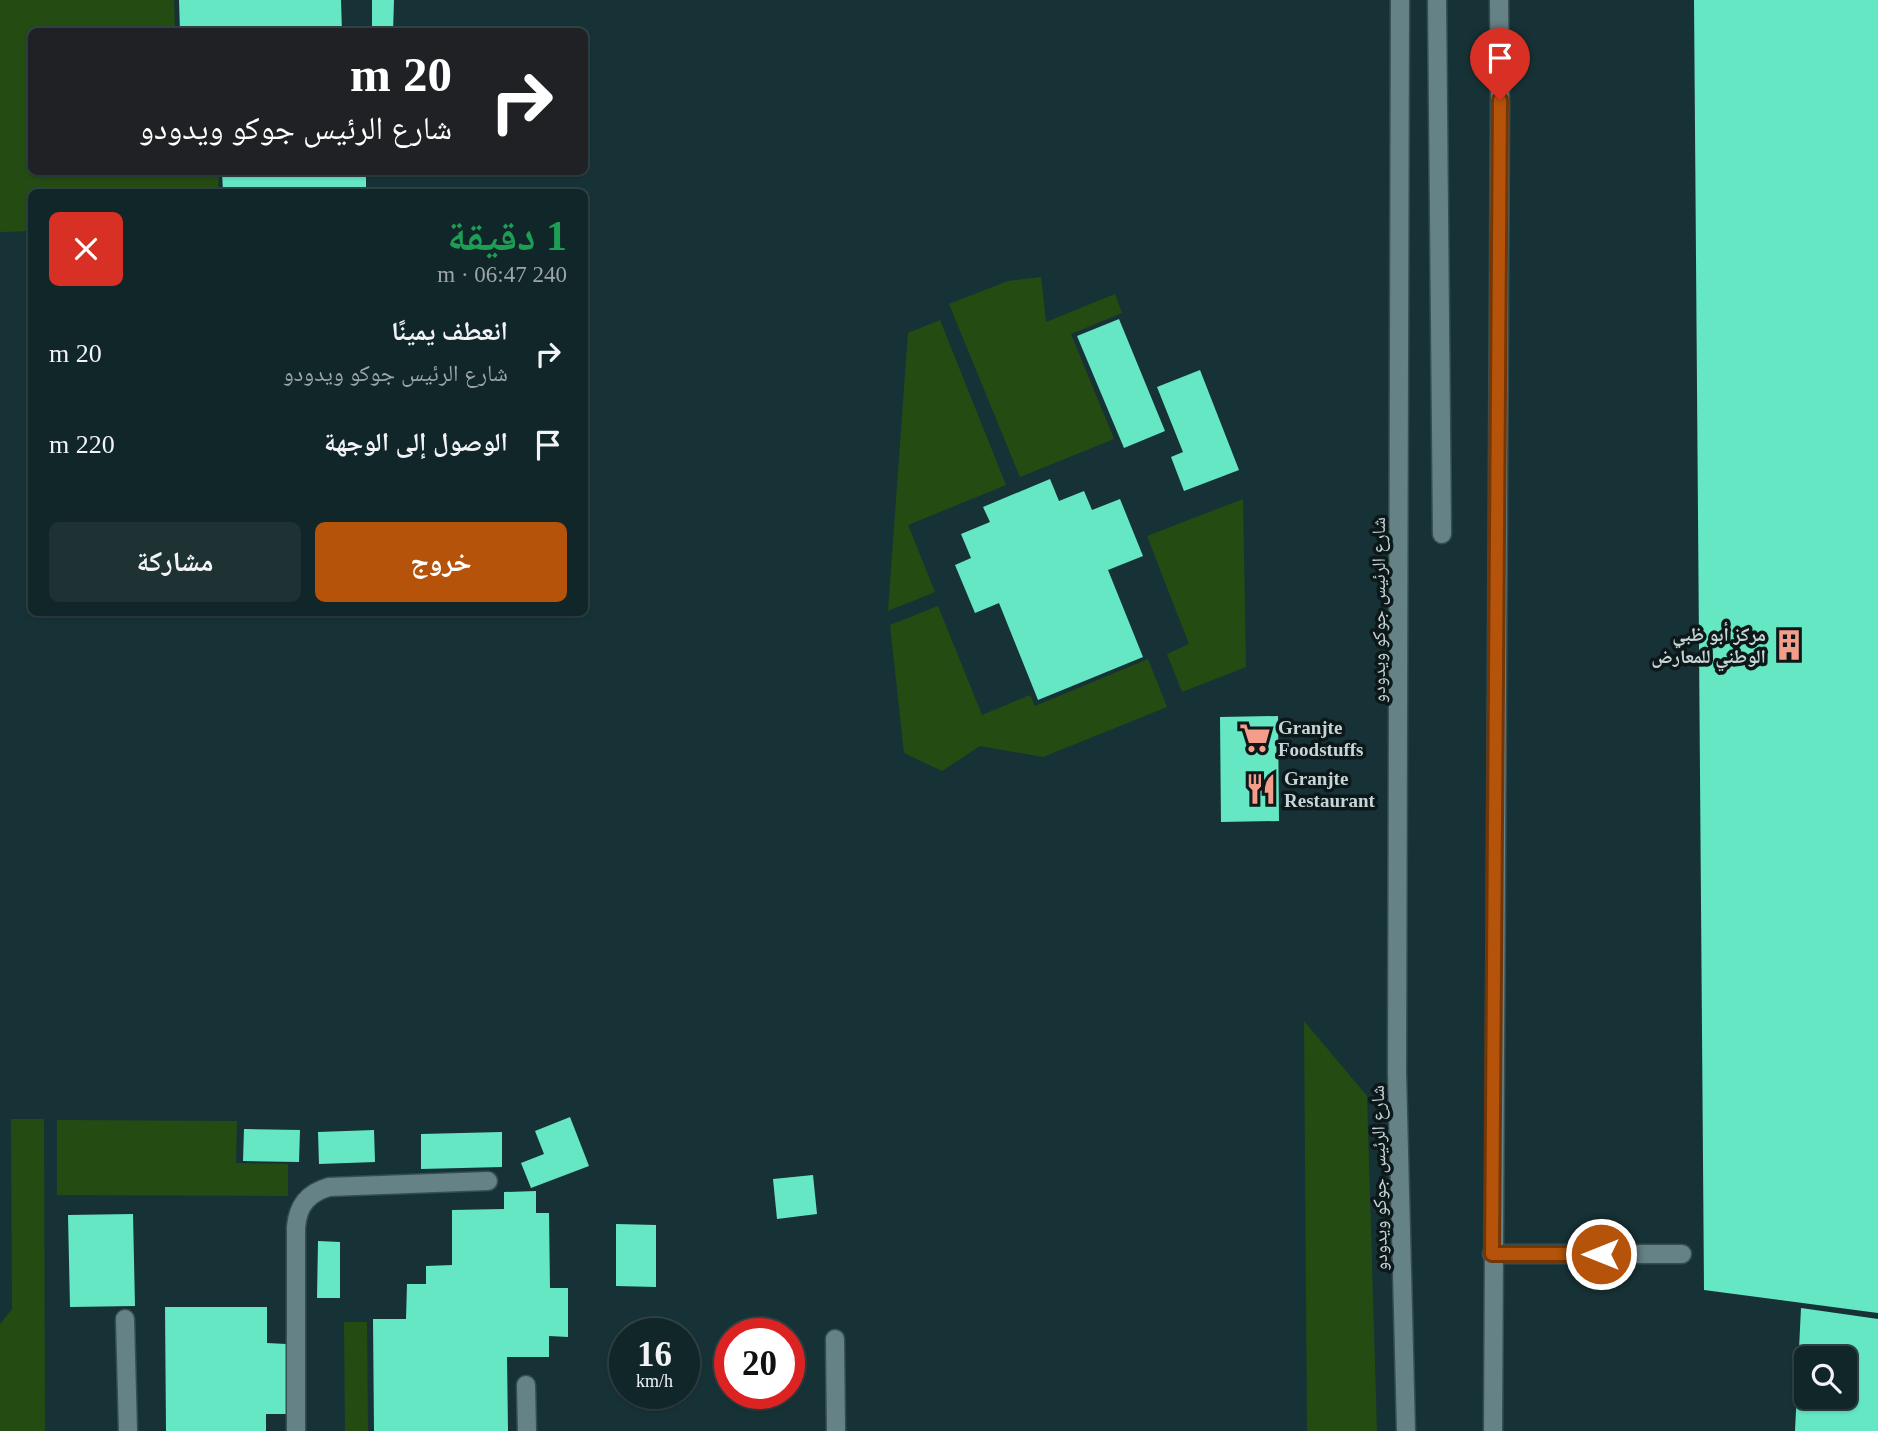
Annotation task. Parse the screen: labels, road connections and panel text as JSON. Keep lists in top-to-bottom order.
{
  "streets": {
    "street": ["شارع الرئيس جوكو ويدودو"]
  },
  "places": {
    "building": ["مركز أبو ظبي الوطني للمعارض"],
    "supermarket": ["Granjte Foodstuffs"],
    "restaurant": ["Granjte Restaurant"]
  },
  "page": {
    "turn": ["20 m", "شارع الرئيس جوكو ويدودو"],
    "heading": ["1 دقيقة", "240 m · 06:47"],
    "list": [
      {
        "name": "انعطف يمينًا",
        "note": "شارع الرئيس جوكو ويدودو",
        "value": "20 m"
      },
      {
        "name": "الوصول إلى الوجهة",
        "value": "220 m"
      }
    ],
    "buttons": ["خروج", "مشاركة"],
    "speed": "16 km/h",
    "limit": "20"
  }
}
